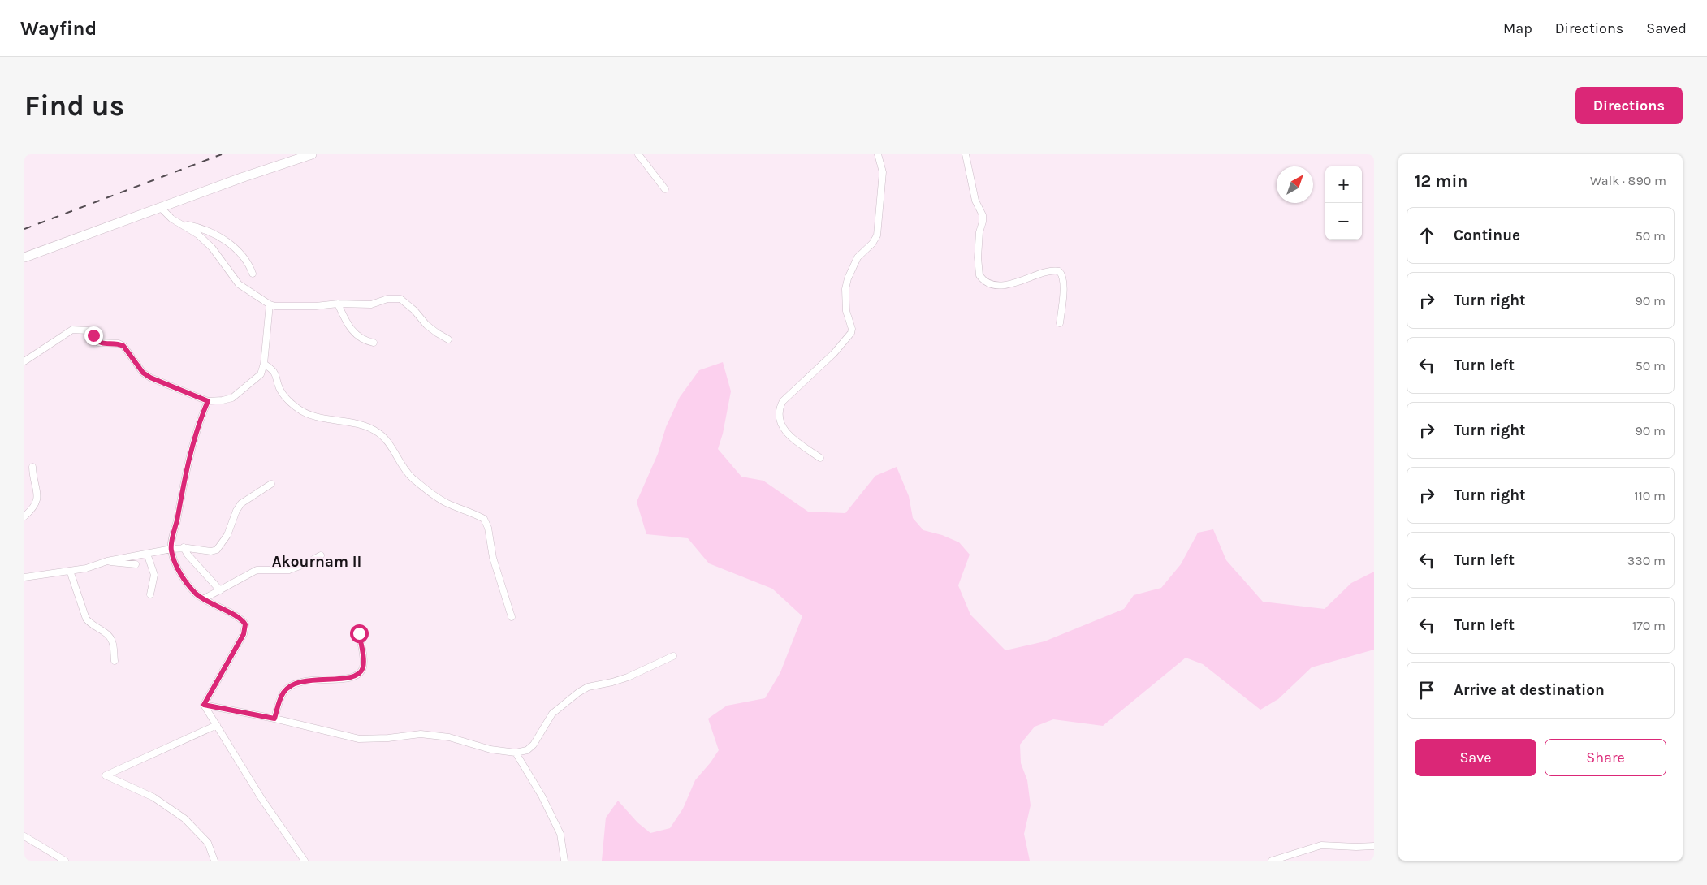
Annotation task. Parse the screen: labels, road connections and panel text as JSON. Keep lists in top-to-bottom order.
{
  "districts": ["Akournam II"],
  "north": "top right",
  "page": {
    "header": "Wayfind",
    "nav": ["Map", "Directions", "Saved"],
    "buttons": [
      "Directions",
      ["Save", "Share"]
    ],
    "title": "Find us",
    "heading": ["12 min", "Walk · 890 m"],
    "map_buttons": ["+", "−"],
    "list": [
      ["Continue", "50 m"],
      ["Turn right", "90 m"],
      ["Turn left", "50 m"],
      ["Turn right", "90 m"],
      ["Turn right", "110 m"],
      ["Turn left", "330 m"],
      ["Turn left", "170 m"],
      "Arrive at destination"
    ]
  }
}
